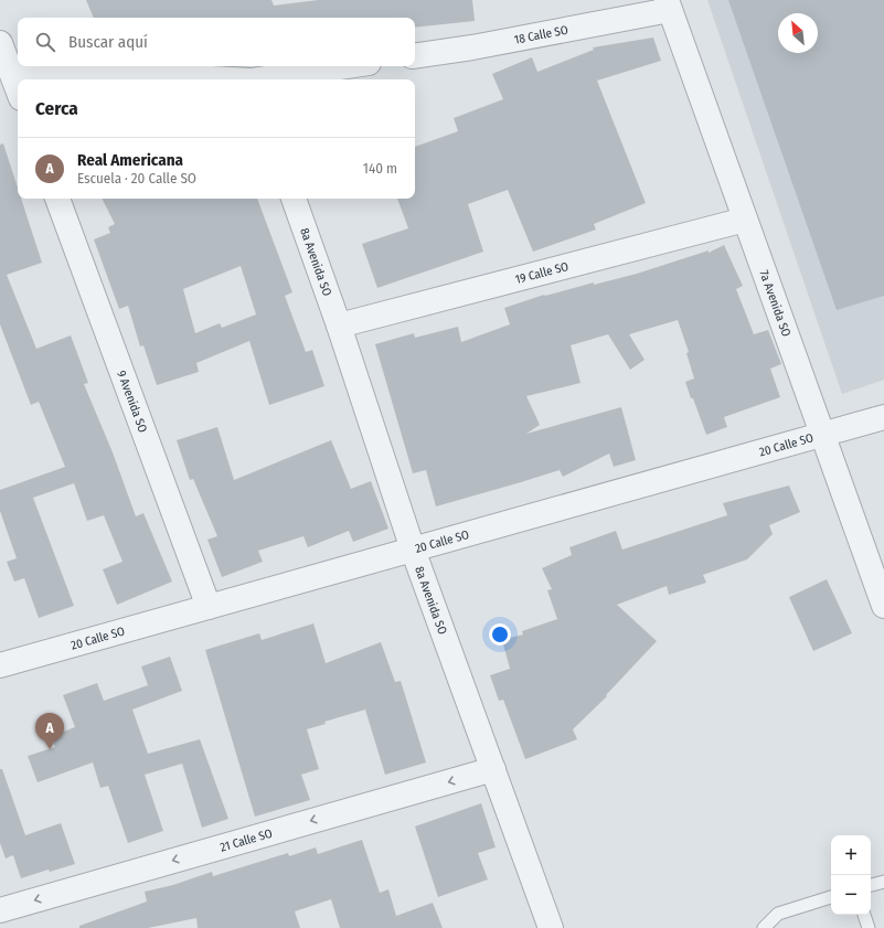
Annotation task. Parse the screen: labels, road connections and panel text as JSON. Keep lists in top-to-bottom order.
{
  "streets": {
    "street": [
      "18 Calle SO",
      "8a Avenida SO",
      "19 Calle SO",
      "7a Avenida SO",
      "9 Avenida SO",
      "20 Calle SO",
      "21 Calle SO"
    ]
  },
  "crossings": [
    ["18 Calle SO", "7a Avenida SO"],
    ["8a Avenida SO", "19 Calle SO"],
    ["8a Avenida SO", "20 Calle SO"],
    ["8a Avenida SO", "21 Calle SO"],
    ["19 Calle SO", "7a Avenida SO"],
    ["7a Avenida SO", "20 Calle SO"],
    ["9 Avenida SO", "20 Calle SO"]
  ],
  "one_way": ["21 Calle SO"],
  "north": "top left",
  "page": {
    "search": "Buscar aquí",
    "heading": "Cerca",
    "list": [
      {
        "mark": "A",
        "name": "Real Americana",
        "note": "Escuela · 20 Calle SO",
        "value": "140 m"
      }
    ],
    "pins": "A",
    "map_buttons": ["+", "−"]
  }
}
